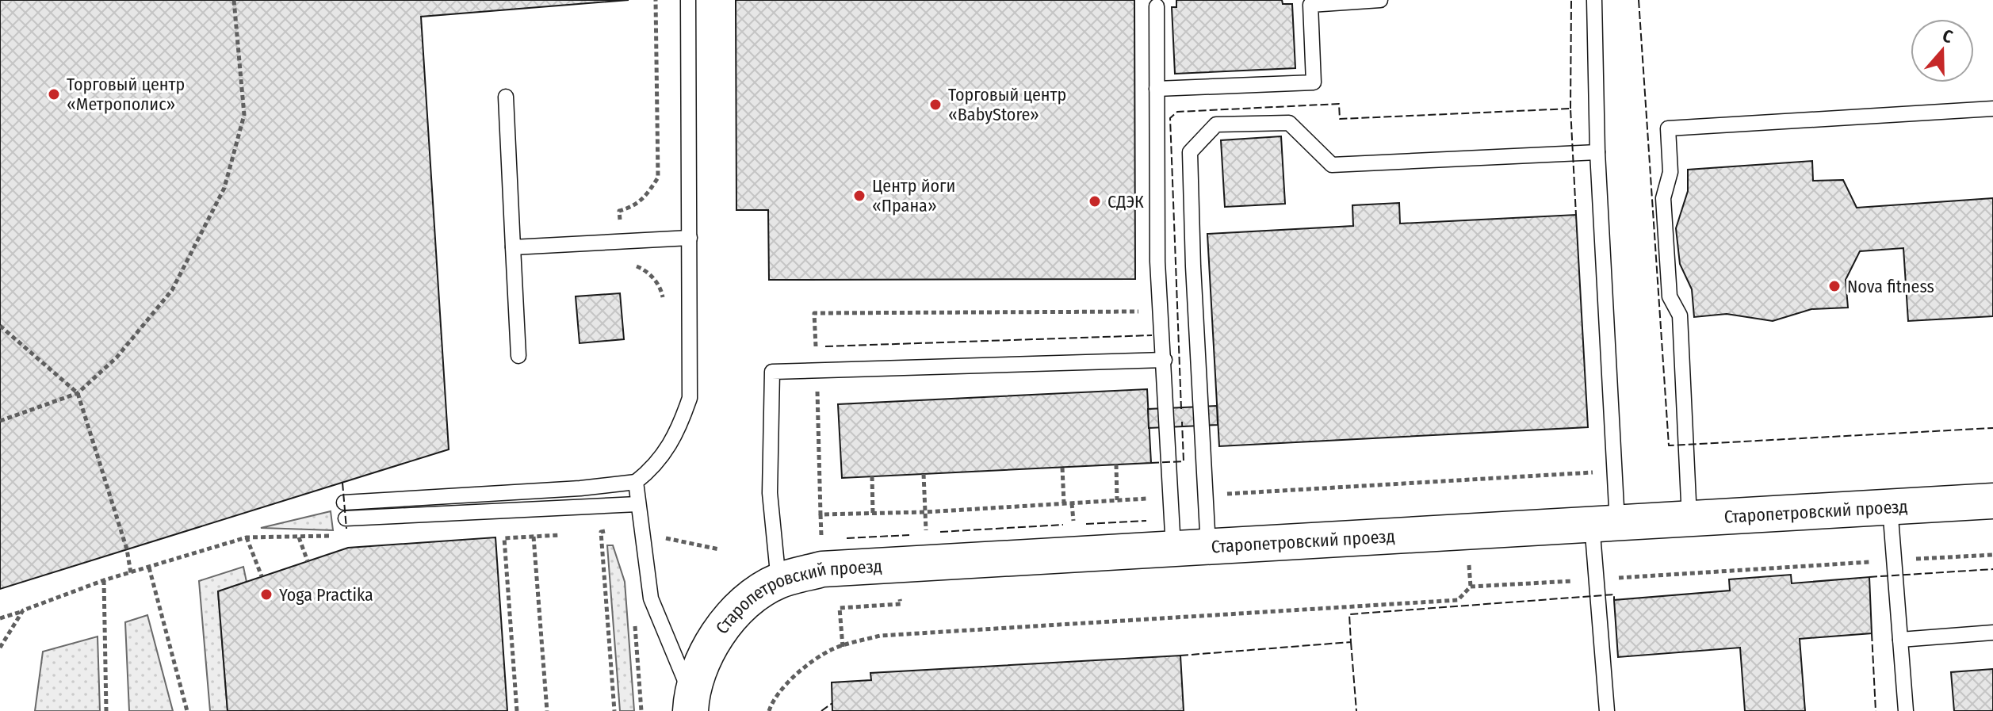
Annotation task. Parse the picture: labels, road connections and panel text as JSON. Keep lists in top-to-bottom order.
{
  "streets": {
    "street": ["Старопетровский проезд"]
  },
  "places": [
    "Торговый центр «Метрополис»",
    "Торговый центр «BabyStore»",
    "Центр йоги «Прана»",
    "СДЭК",
    "Nova fitness",
    "Yoga Practika"
  ],
  "north": "top"
}
